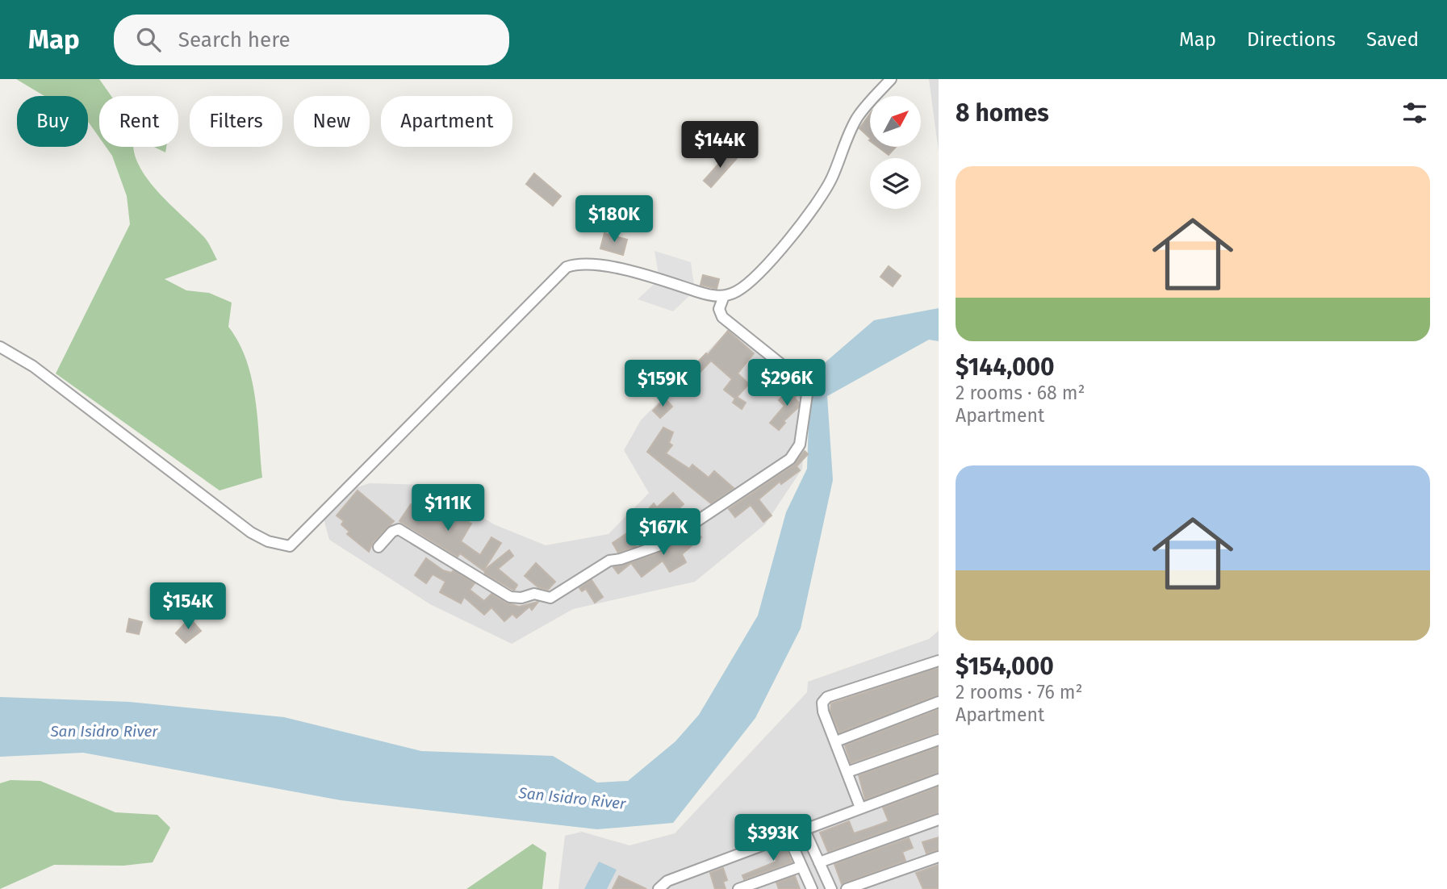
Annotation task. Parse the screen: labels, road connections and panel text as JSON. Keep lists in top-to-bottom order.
{
  "water": ["San Isidro River"],
  "north": "top right",
  "page": {
    "header": "Map",
    "search": "Search here",
    "nav": ["Map", "Directions", "Saved"],
    "heading": "8 homes",
    "chip": [
      "Buy",
      "Rent",
      "Filters",
      "New",
      "Apartment"
    ],
    "price": [
      "$144K",
      "$180K",
      "$296K",
      "$159K",
      "$111K",
      "$167K",
      "$154K",
      "$393K"
    ],
    "list": [
      {
        "name": "$144,000",
        "note": "2 rooms · 68 m² · Apartment"
      },
      {
        "name": "$154,000",
        "note": "2 rooms · 76 m² · Apartment"
      }
    ]
  }
}
